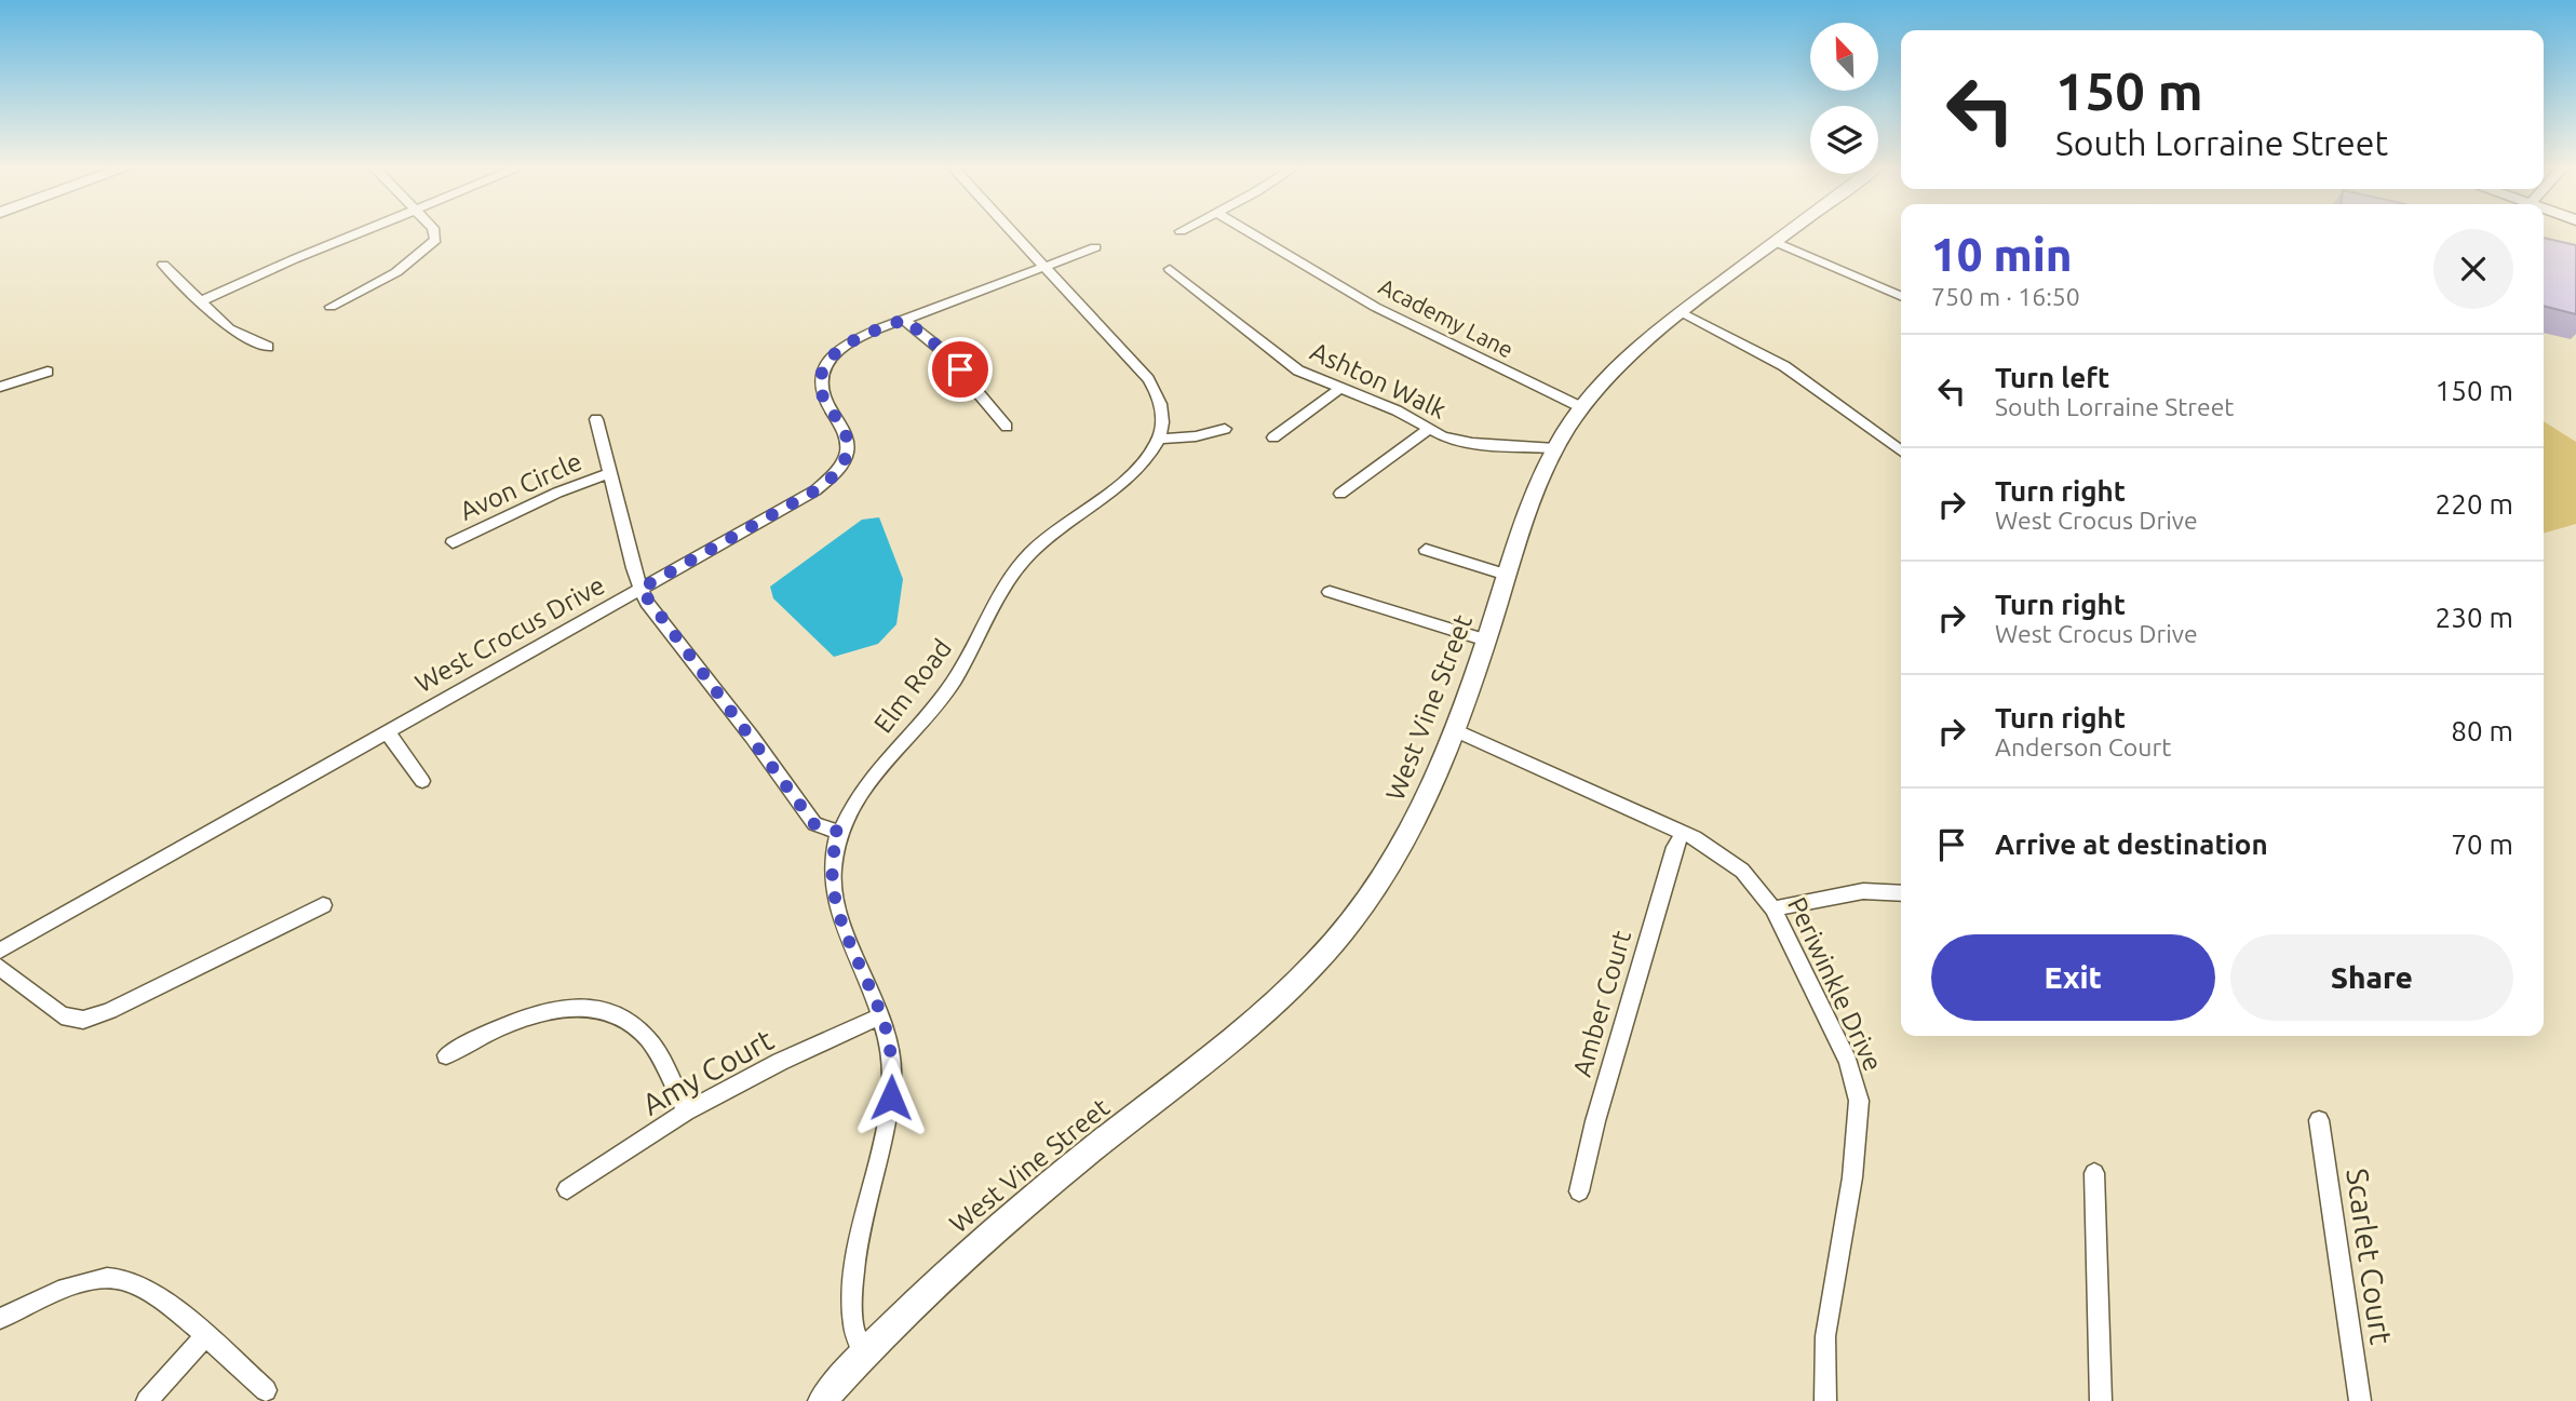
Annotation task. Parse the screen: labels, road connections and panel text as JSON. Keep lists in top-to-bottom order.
{
  "streets": {
    "main road": ["West Vine Street"],
    "street": [
      "Academy Lane",
      "Ashton Walk",
      "Avon Circle",
      "West Crocus Drive",
      "Elm Road",
      "Periwinkle Drive",
      "Amber Court",
      "Amy Court",
      "Scarlet Court"
    ]
  },
  "crossings": [
    ["Academy Lane", "West Vine Street"],
    ["Ashton Walk", "West Vine Street"],
    ["Elm Road", "West Vine Street"],
    ["Elm Road", "Amy Court"],
    ["West Vine Street", "Periwinkle Drive"],
    ["Periwinkle Drive", "Amber Court"]
  ],
  "north": "top left",
  "page": {
    "turn": ["150 m", "South Lorraine Street"],
    "heading": ["10 min", "750 m · 16:50"],
    "list": [
      {
        "name": "Turn left",
        "note": "South Lorraine Street",
        "value": "150 m"
      },
      {
        "name": "Turn right",
        "note": "West Crocus Drive",
        "value": "220 m"
      },
      {
        "name": "Turn right",
        "note": "West Crocus Drive",
        "value": "230 m"
      },
      {
        "name": "Turn right",
        "note": "Anderson Court",
        "value": "80 m"
      },
      {
        "name": "Arrive at destination",
        "value": "70 m"
      }
    ],
    "buttons": ["Exit", "Share"]
  }
}
